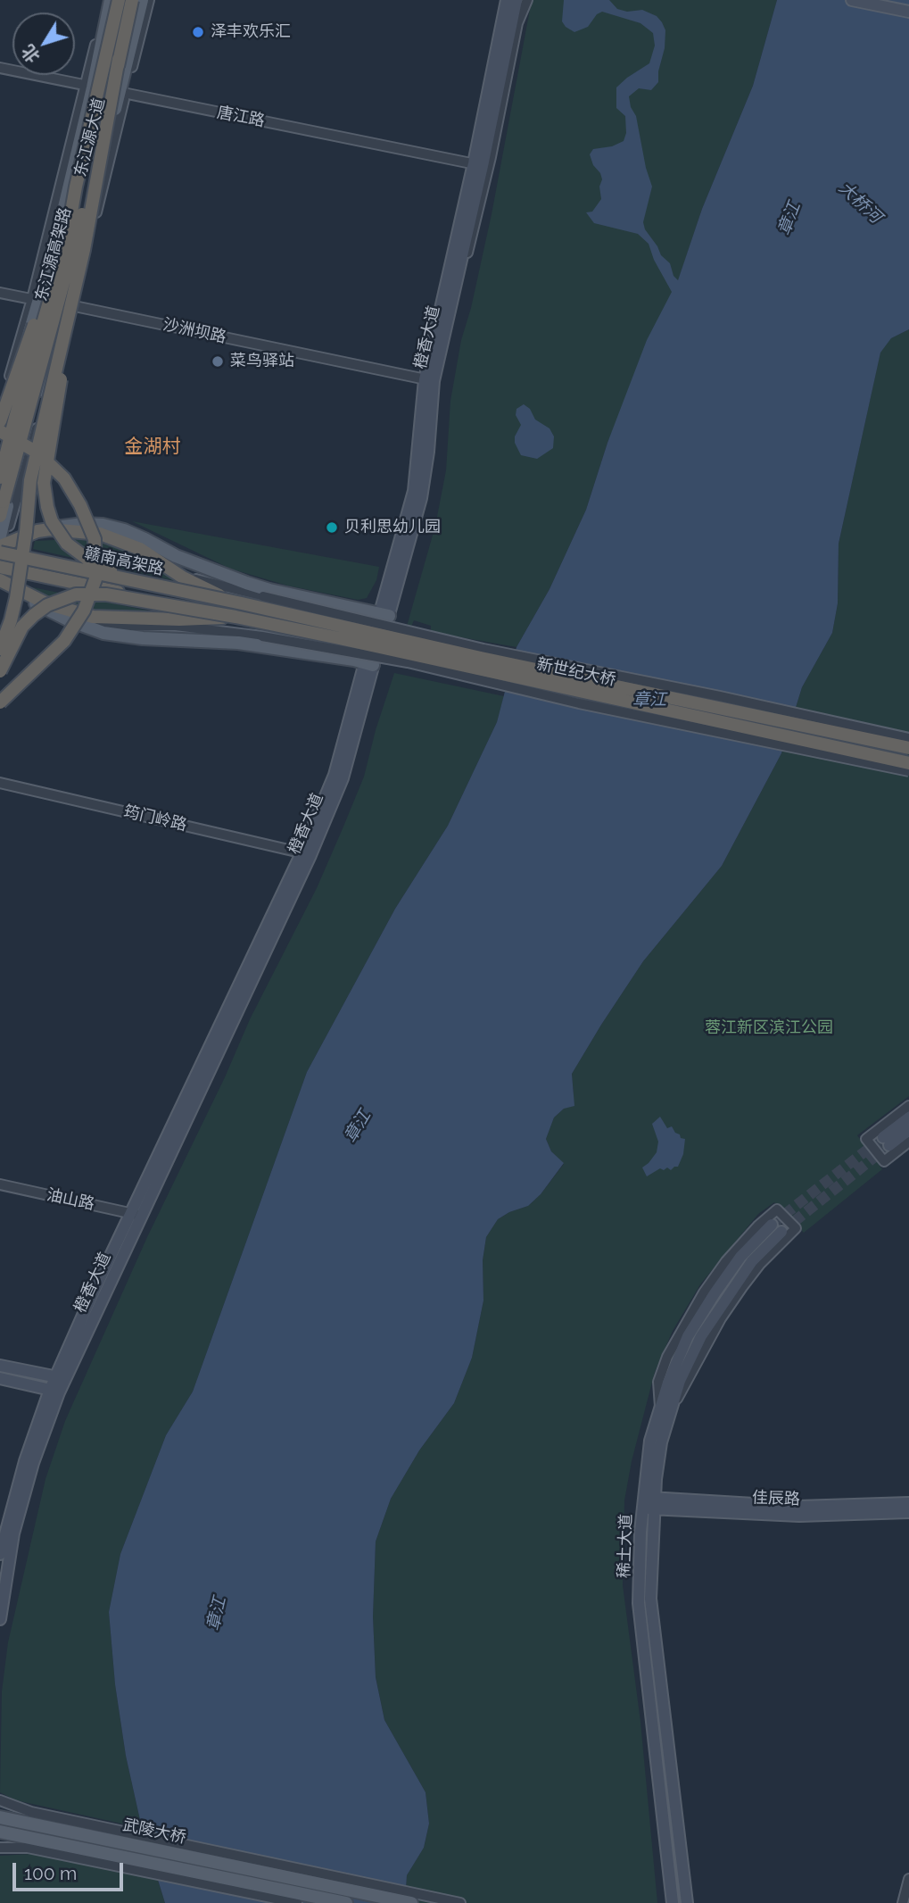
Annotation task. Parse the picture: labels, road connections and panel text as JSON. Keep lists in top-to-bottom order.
{
  "streets": {
    "highway": ["东江源高架路", "赣南高架路", "新世纪大桥"],
    "main road": [
      "东江源大道",
      "橙香大道",
      "佳辰路",
      "稀土大道",
      "武陵大桥"
    ],
    "street": [
      "唐江路",
      "沙洲坝路",
      "筠门岭路",
      "油山路"
    ]
  },
  "crossings": [
    ["唐江路", "东江源大道"],
    ["唐江路", "橙香大道"],
    ["东江源大道", "沙洲坝路"],
    ["东江源大道", "赣南高架路"],
    ["沙洲坝路", "橙香大道"],
    ["橙香大道", "筠门岭路"],
    ["橙香大道", "油山路"],
    ["赣南高架路", "新世纪大桥"],
    ["佳辰路", "稀土大道"]
  ],
  "districts": ["金湖村"],
  "water": ["大桥河", "章江"],
  "parks": ["蓉江新区滨江公园"],
  "places": ["泽丰欢乐汇", "菜鸟驿站", "贝利思幼儿园"],
  "scale_bar": "100 m",
  "north": "bottom left"
}
